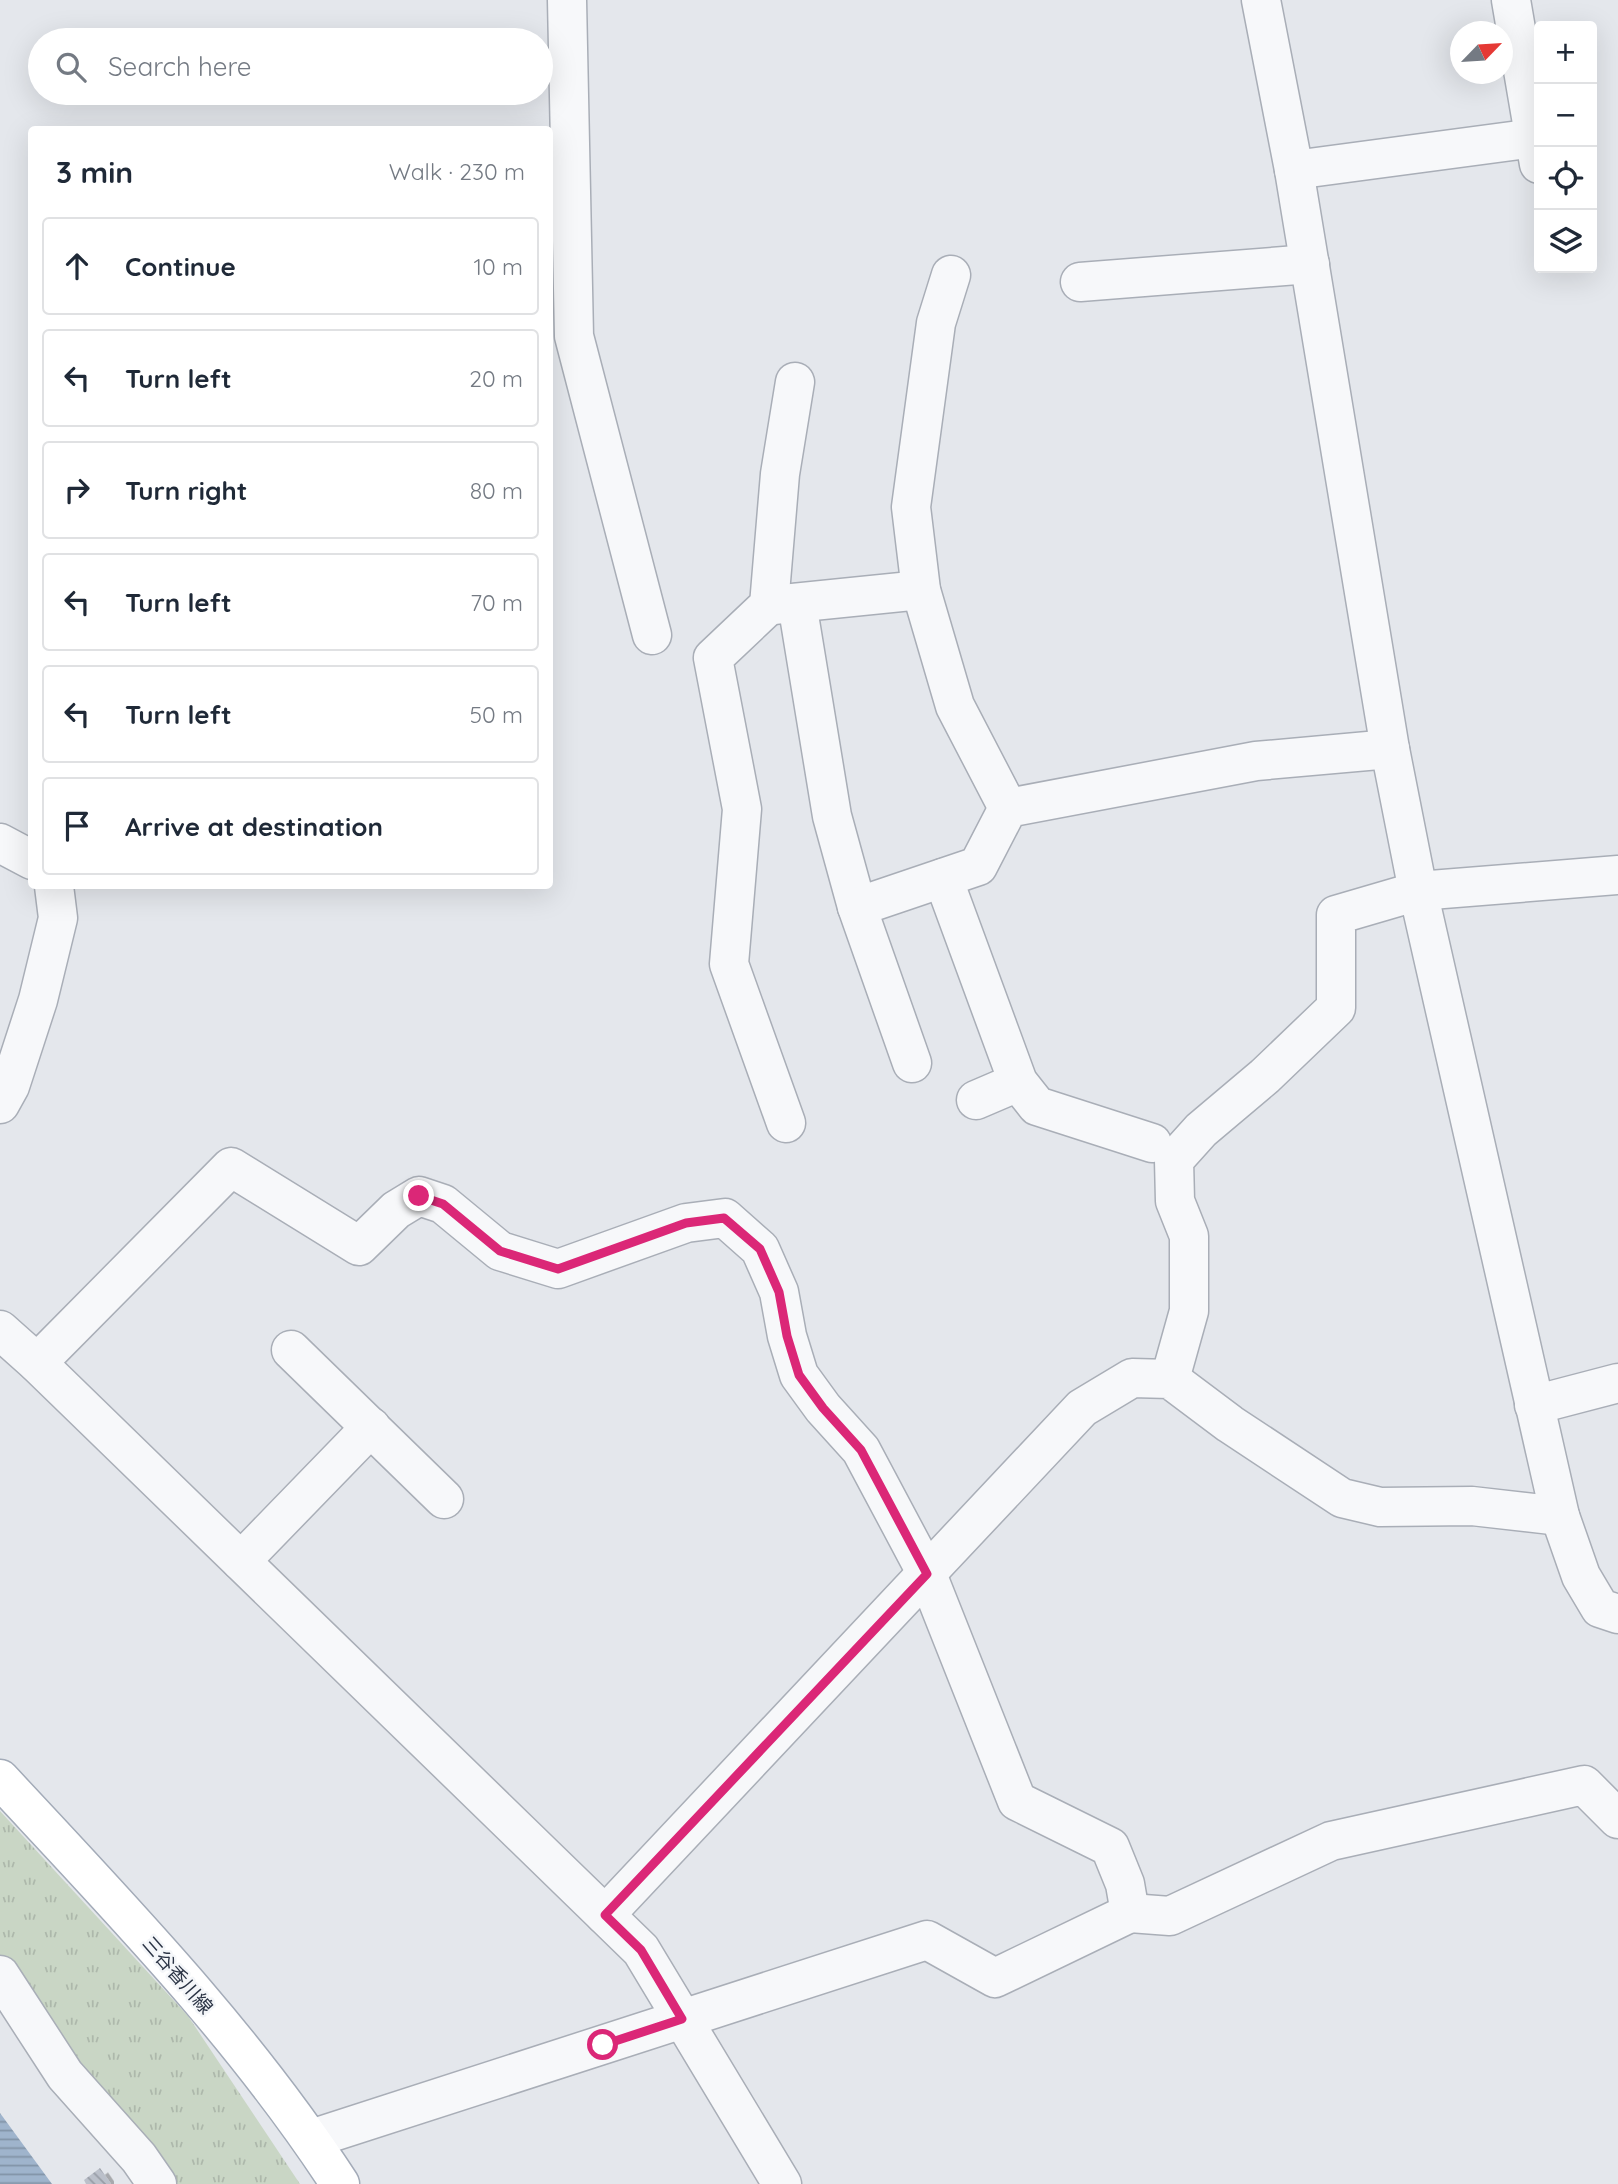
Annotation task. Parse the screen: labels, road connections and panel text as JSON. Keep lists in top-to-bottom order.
{
  "streets": {
    "main road": ["三谷香川線"]
  },
  "north": "top right",
  "page": {
    "map_buttons": ["+", "−"],
    "search": "Search here",
    "heading": ["3 min", "Walk · 230 m"],
    "list": [
      ["Continue", "10 m"],
      ["Turn left", "20 m"],
      ["Turn right", "80 m"],
      ["Turn left", "70 m"],
      ["Turn left", "50 m"],
      "Arrive at destination"
    ]
  }
}
